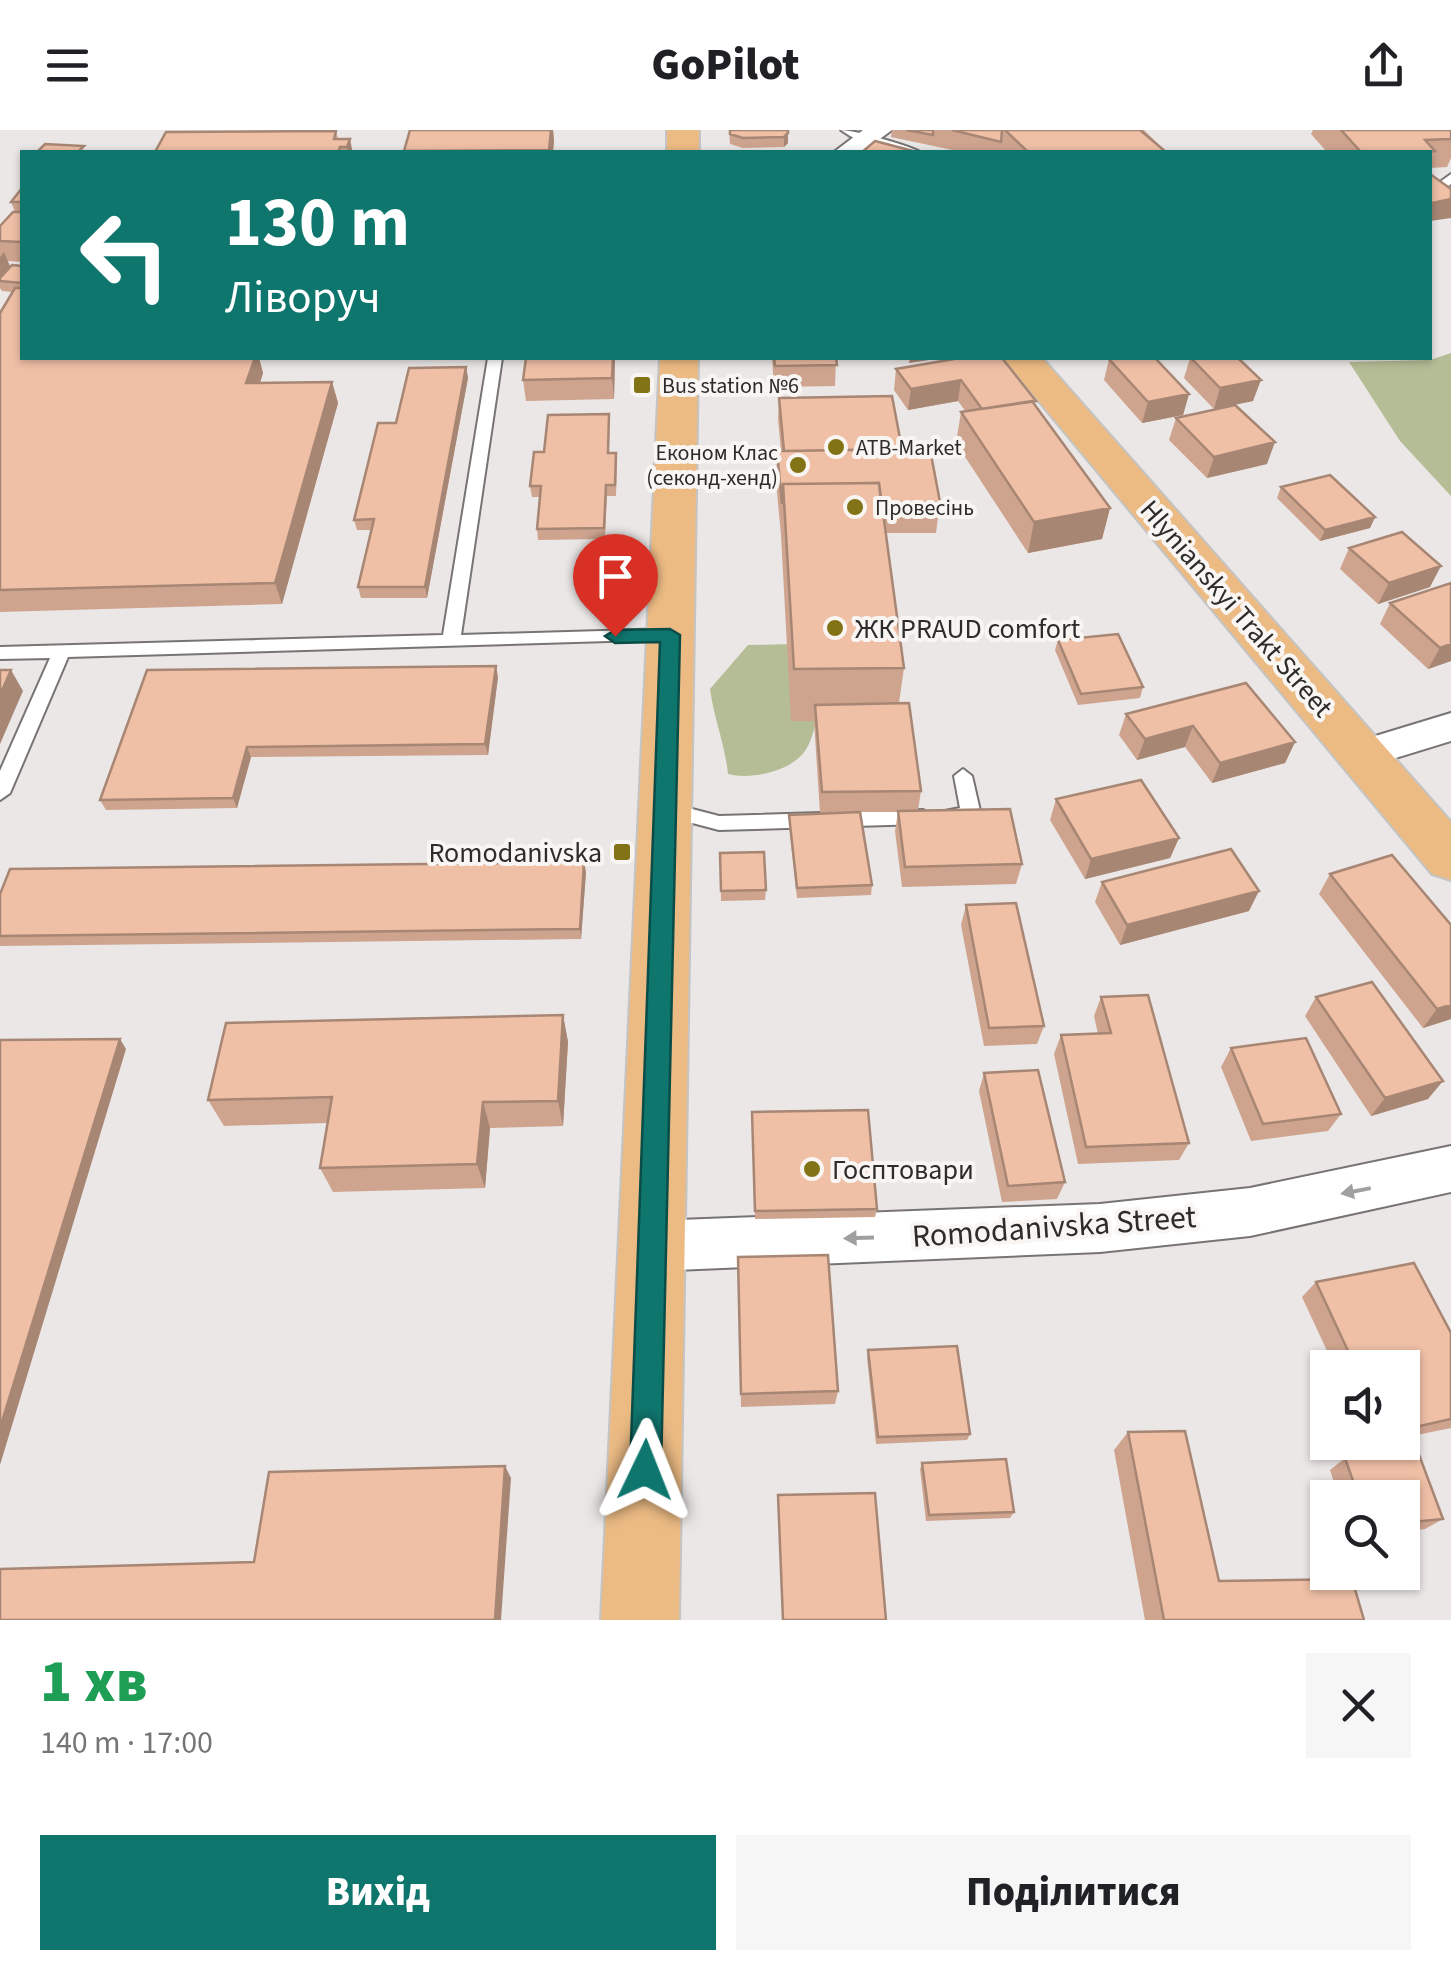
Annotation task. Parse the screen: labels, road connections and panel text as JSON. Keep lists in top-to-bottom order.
{
  "streets": {
    "main road": ["Hlynianskyi Trakt Street"],
    "street": ["Romodanivska Street"]
  },
  "one_way": ["Romodanivska Street"],
  "places": {
    "transit": ["Bus station №6", "Romodanivska"],
    "other": [
      "ATB-Market",
      "Економ Клас (секонд-хенд)",
      "Провесінь",
      "ЖК PRAUD comfort",
      "Госптовари"
    ]
  },
  "page": {
    "header": "GoPilot",
    "turn": ["130 m", "Ліворуч"],
    "heading": ["1 хв", "140 m · 17:00"],
    "buttons": ["Вихід", "Поділитися"]
  }
}
